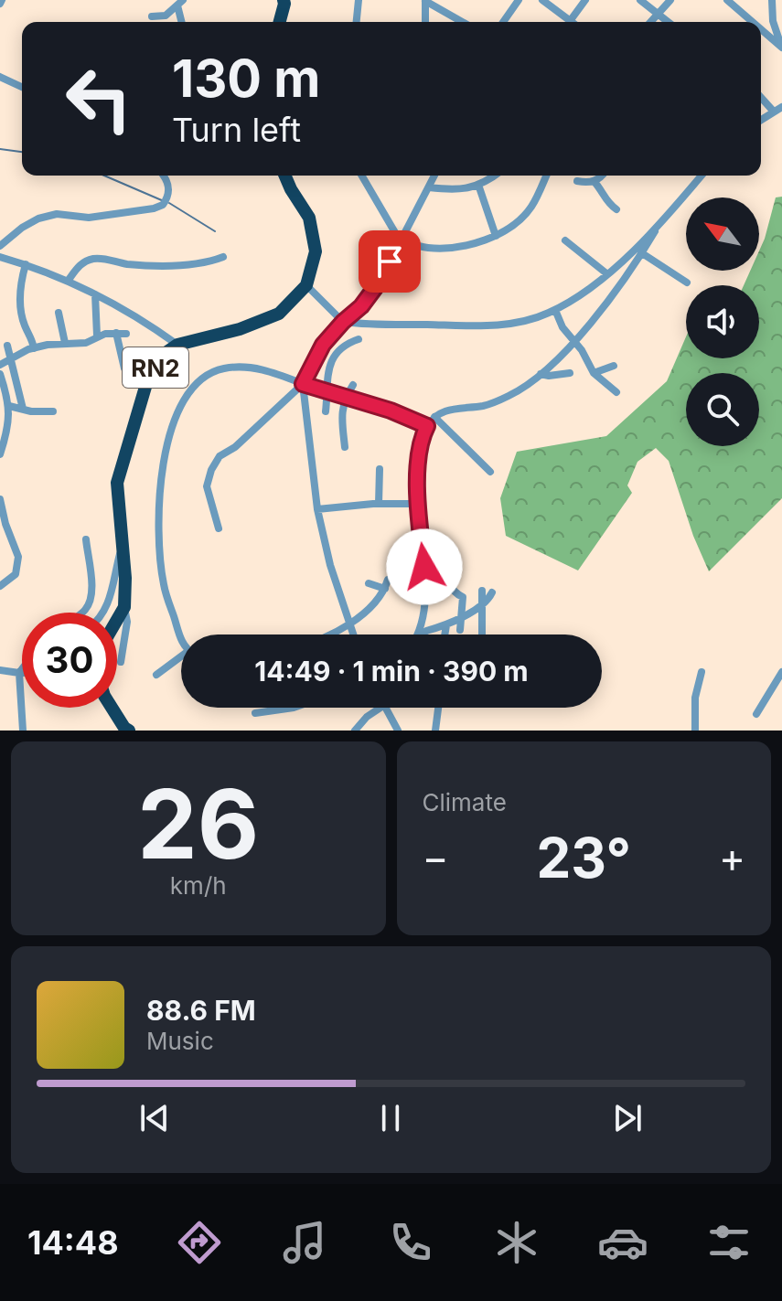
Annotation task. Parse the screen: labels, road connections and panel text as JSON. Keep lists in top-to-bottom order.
{
  "streets": {
    "highway": ["RN2"]
  },
  "north": "top left",
  "page": {
    "turn": ["130 m", "Turn left"],
    "limit": "30",
    "trip": "14:49 · 1 min · 390 m",
    "tile": [
      ["26", "km/h"],
      "Climate"
    ],
    "heat": ["−", "23°", "+"],
    "song": ["88.6 FM", "Music"],
    "tabs": "14:48"
  }
}
